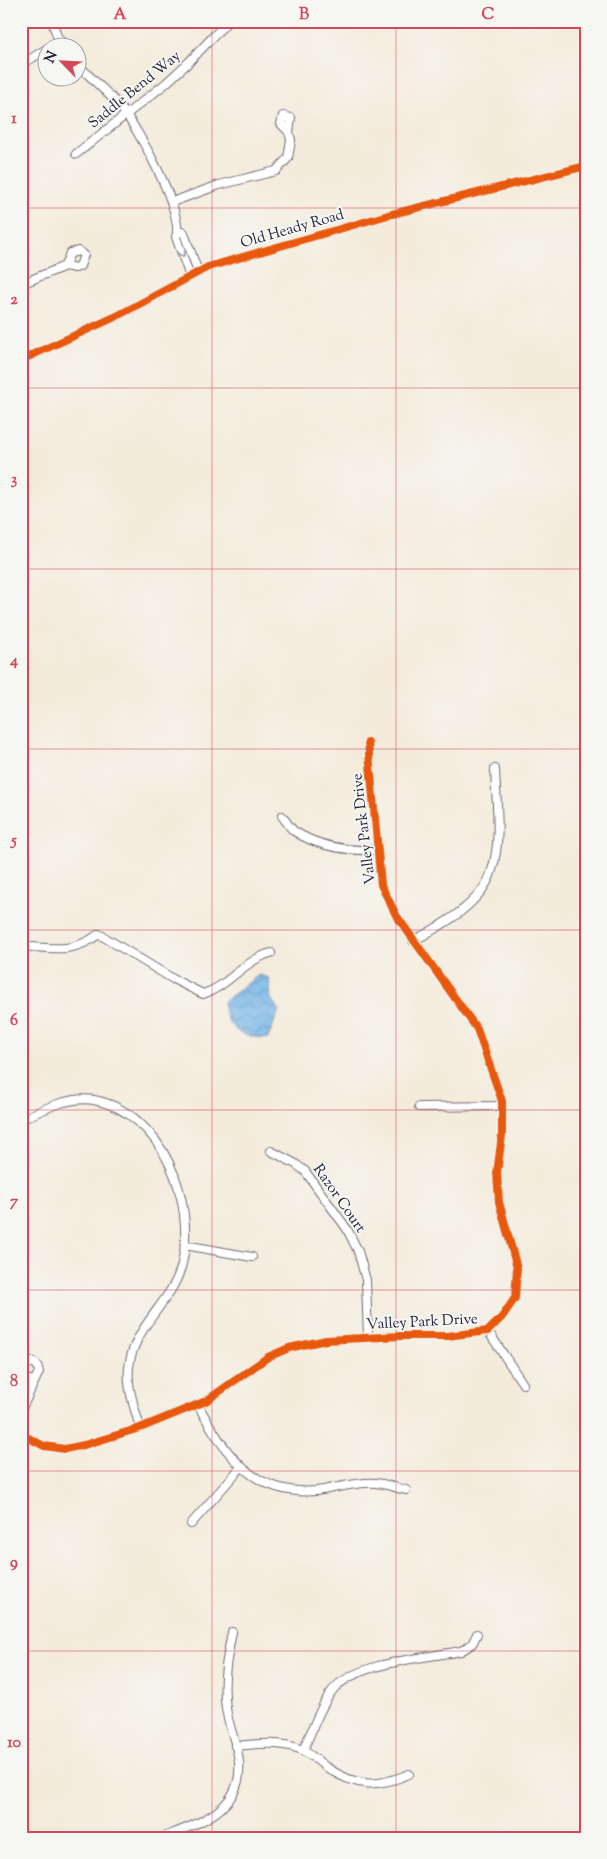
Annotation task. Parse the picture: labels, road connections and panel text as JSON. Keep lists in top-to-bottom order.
{
  "streets": {
    "street": [
      "Saddle Bend Way",
      "Old Heady Road",
      "Valley Park Drive",
      "Razor Court"
    ]
  },
  "crossings": [
    ["Valley Park Drive", "Razor Court"]
  ],
  "north": "top left",
  "grid": {
    "columns": ["A", "B", "C"],
    "rows": [
      "1",
      "2",
      "3",
      "4",
      "5",
      "6",
      "7",
      "8",
      "9",
      "10"
    ]
  }
}
